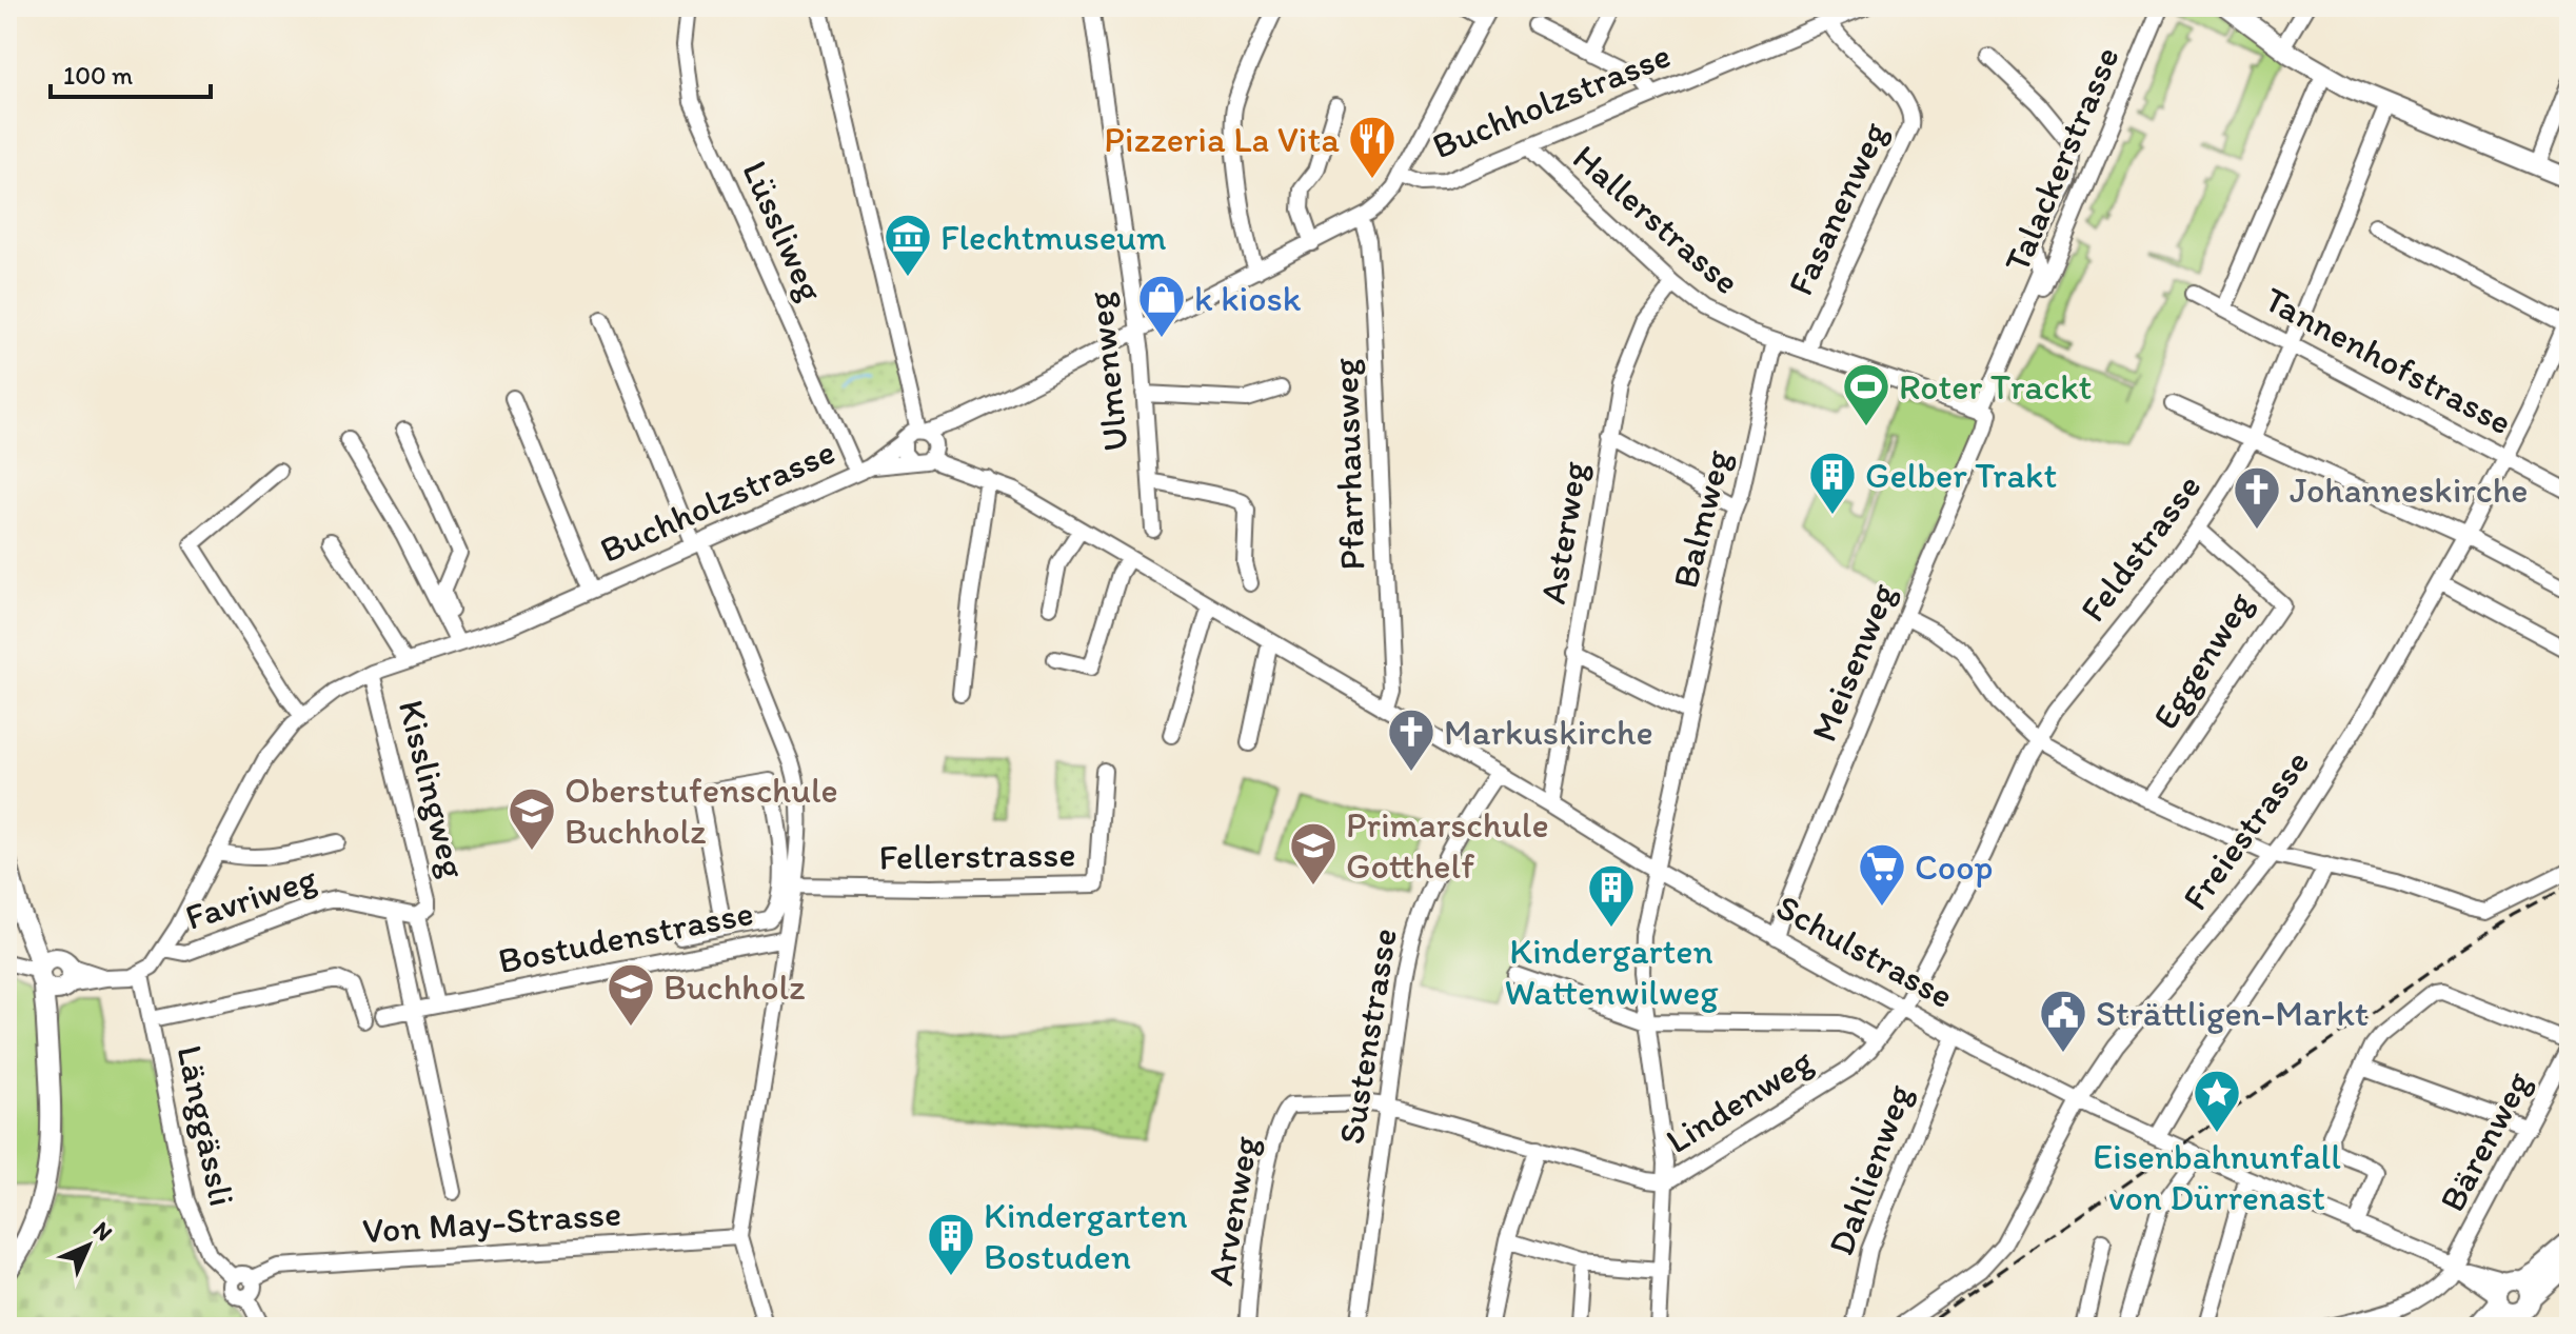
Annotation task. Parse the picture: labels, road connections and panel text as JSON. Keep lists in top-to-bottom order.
{
  "streets": {
    "street": [
      "Buchholzstrasse",
      "Talackerstrasse",
      "Fasanenweg",
      "Hallerstrasse",
      "Lüssliweg",
      "Tannenhofstrasse",
      "Ulmenweg",
      "Pfarrhausweg",
      "Balmweg",
      "Asterweg",
      "Feldstrasse",
      "Eggenweg",
      "Meisenweg",
      "Kisslingweg",
      "Freiestrasse",
      "Fellerstrasse",
      "Favriweg",
      "Bostudenstrasse",
      "Schulstrasse",
      "Sustenstrasse",
      "Lindenweg",
      "Länggässli",
      "Bärenweg",
      "Dahlienweg",
      "Arvenweg",
      "Von May-Strasse"
    ]
  },
  "crossings": [
    ["Buchholzstrasse", "Fasanenweg"],
    ["Buchholzstrasse", "Hallerstrasse"],
    ["Buchholzstrasse", "Lüssliweg"],
    ["Buchholzstrasse", "Kisslingweg"],
    ["Buchholzstrasse", "Favriweg"],
    ["Buchholzstrasse", "Bostudenstrasse"],
    ["Buchholzstrasse", "Schulstrasse"],
    ["Buchholzstrasse", "Länggässli"],
    ["Fasanenweg", "Hallerstrasse"],
    ["Hallerstrasse", "Balmweg"],
    ["Hallerstrasse", "Asterweg"],
    ["Hallerstrasse", "Meisenweg"],
    ["Tannenhofstrasse", "Feldstrasse"],
    ["Tannenhofstrasse", "Freiestrasse"],
    ["Pfarrhausweg", "Schulstrasse"],
    ["Balmweg", "Schulstrasse"],
    ["Balmweg", "Lindenweg"],
    ["Asterweg", "Schulstrasse"],
    ["Feldstrasse", "Eggenweg"],
    ["Feldstrasse", "Schulstrasse"],
    ["Feldstrasse", "Lindenweg"],
    ["Meisenweg", "Schulstrasse"],
    ["Kisslingweg", "Favriweg"],
    ["Freiestrasse", "Schulstrasse"],
    ["Fellerstrasse", "Bostudenstrasse"],
    ["Schulstrasse", "Sustenstrasse"],
    ["Schulstrasse", "Lindenweg"],
    ["Schulstrasse", "Bärenweg"],
    ["Schulstrasse", "Dahlienweg"],
    ["Sustenstrasse", "Lindenweg"],
    ["Sustenstrasse", "Arvenweg"],
    ["Lindenweg", "Arvenweg"],
    ["Länggässli", "Von May-Strasse"]
  ],
  "places": {
    "restaurant": ["Pizzeria La Vita"],
    "museum": ["Flechtmuseum"],
    "shop": ["k kiosk"],
    "sports": ["Roter Trackt"],
    "building": ["Gelber Trakt", "Kindergarten Wattenwilweg", "Kindergarten Bostuden"],
    "church": ["Johanneskirche", "Markuskirche"],
    "school or university": ["Oberstufenschule Buchholz", "Primarschule Gotthelf", "Buchholz"],
    "supermarket": ["Coop"],
    "public building": ["Strättligen-Markt"],
    "place": ["Eisenbahnunfall von Dürrenast"]
  },
  "scale_bar": "100 m",
  "north": "top right"
}
